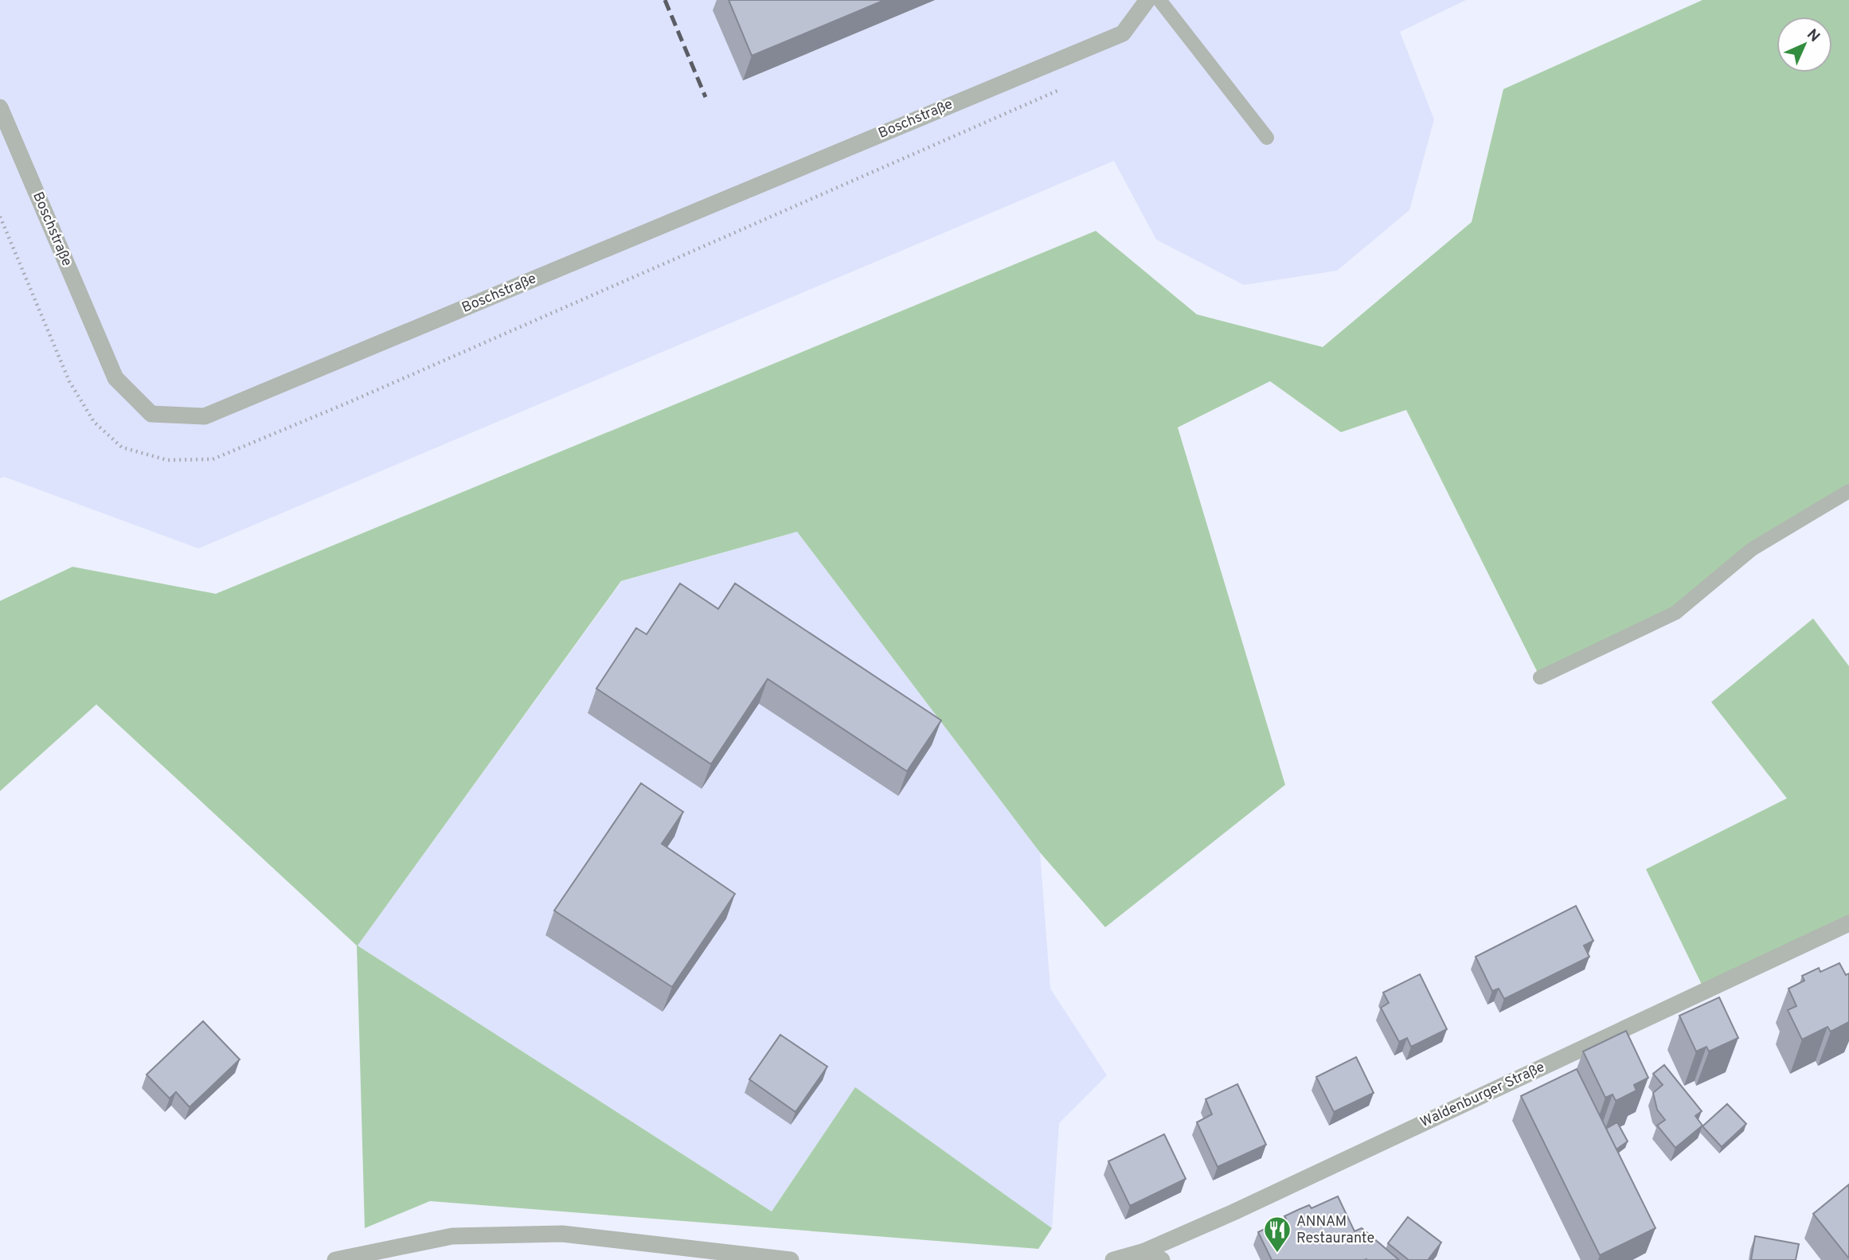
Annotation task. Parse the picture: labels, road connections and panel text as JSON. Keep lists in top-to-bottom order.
{
  "streets": {
    "street": ["Boschstraße", "Waldenburger Straße"]
  },
  "places": {
    "restaurant": ["ANNAM Restaurante"]
  },
  "north": "top right"
}
